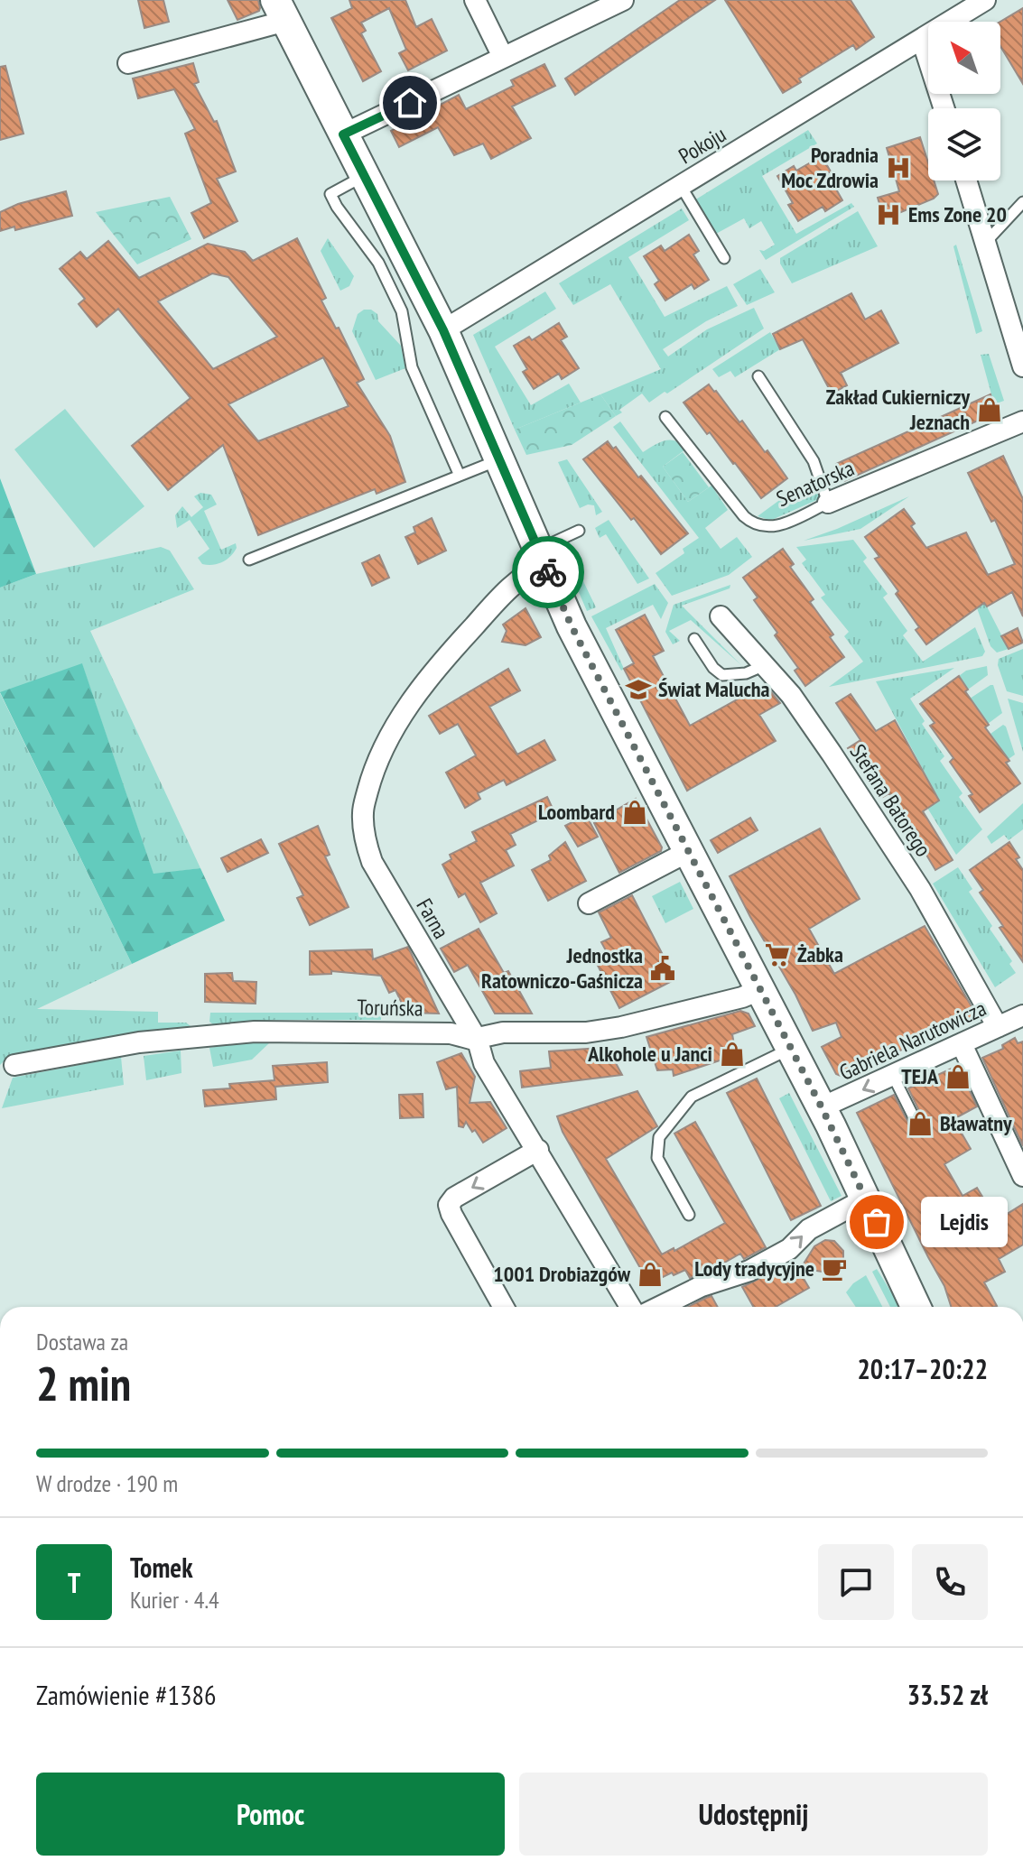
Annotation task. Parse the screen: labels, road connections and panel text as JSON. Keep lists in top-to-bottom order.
{
  "streets": {
    "street": [
      "Pokoju",
      "Senatorska",
      "Stefana Batorego",
      "Farna",
      "Toruńska",
      "Gabriela Narutowicza"
    ]
  },
  "crossings": [
    ["Stefana Batorego", "Gabriela Narutowicza"],
    ["Farna", "Toruńska"]
  ],
  "one_way": ["Gabriela Narutowicza"],
  "places": {
    "hospital": ["Poradnia Moc Zdrowia", "Ems Zone 20"],
    "shop": [
      "Zakład Cukierniczy Jeznach",
      "Loombard",
      "Alkohole u Janci",
      "TEJA",
      "Bławatny",
      "1001 Drobiazgów"
    ],
    "school or university": ["Świat Malucha"],
    "supermarket": ["Żabka"],
    "public building": ["Jednostka Ratowniczo-Gaśnicza"],
    "other": ["Lejdis"],
    "cafe": ["Lody tradycyjne"]
  },
  "north": "top left",
  "page": {
    "bubble": "Lejdis",
    "heading": ["2 min", "Dostawa za", "20:17–20:22"],
    "panel": [
      "Tomek",
      "Kurier · 4.4",
      "Zamówienie #1386",
      "33.52 zł"
    ],
    "bar": "W drodze · 190 m",
    "round": "T",
    "buttons": ["Pomoc", "Udostępnij"]
  }
}
